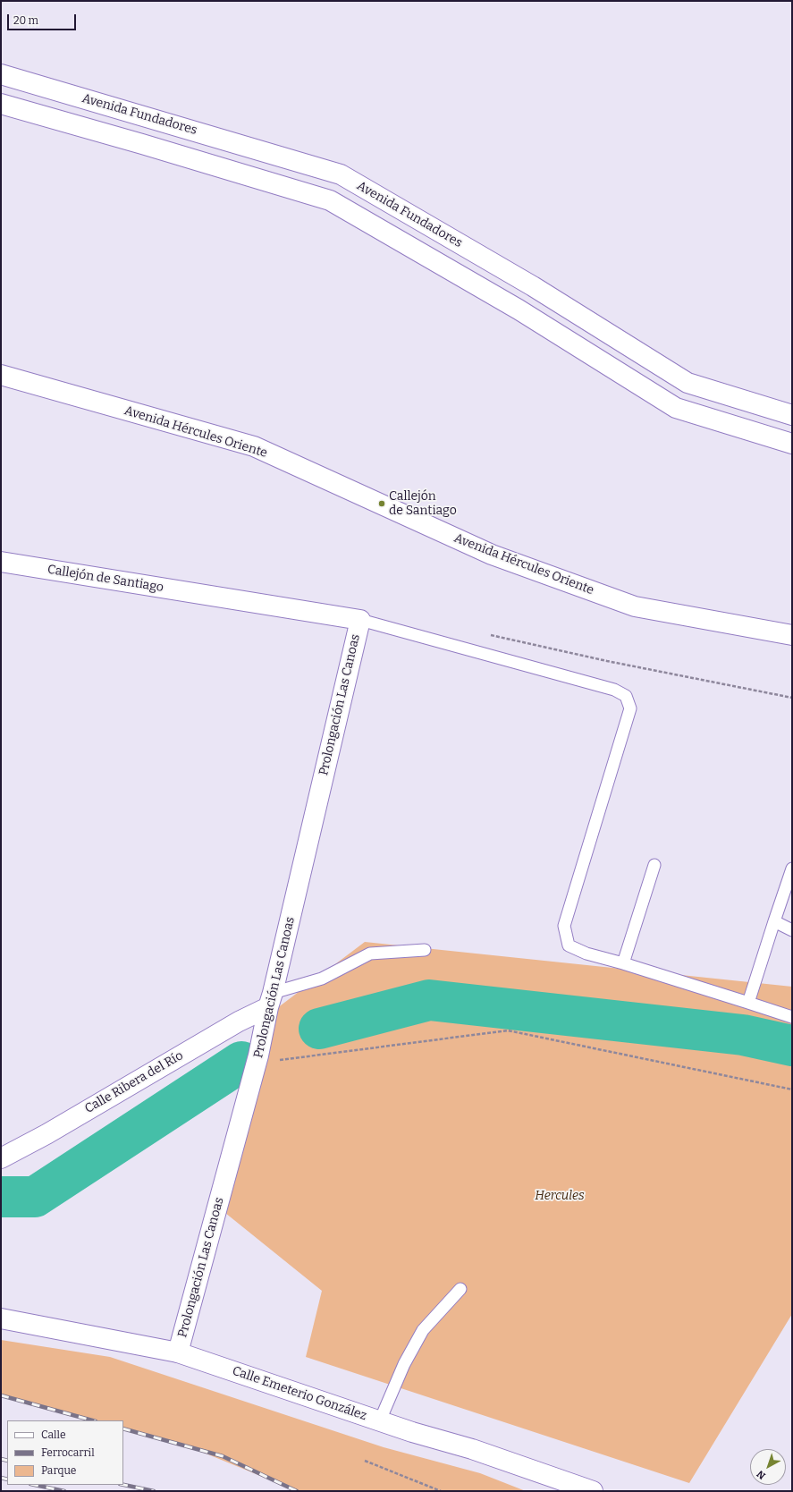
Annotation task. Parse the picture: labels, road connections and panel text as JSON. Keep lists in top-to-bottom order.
{
  "streets": {
    "street": [
      "Avenida Fundadores",
      "Avenida Hércules Oriente",
      "Callejón de Santiago",
      "Prolongación Las Canoas",
      "Calle Ribera del Río",
      "Calle Emeterio González"
    ]
  },
  "crossings": [
    ["Callejón de Santiago", "Prolongación Las Canoas"],
    ["Prolongación Las Canoas", "Calle Ribera del Río"],
    ["Prolongación Las Canoas", "Calle Emeterio González"]
  ],
  "parks": ["Hercules"],
  "places": ["Callejón de Santiago"],
  "legend": ["Calle", "Ferrocarril", "Parque"],
  "scale_bar": "20 m",
  "north": "bottom left"
}
